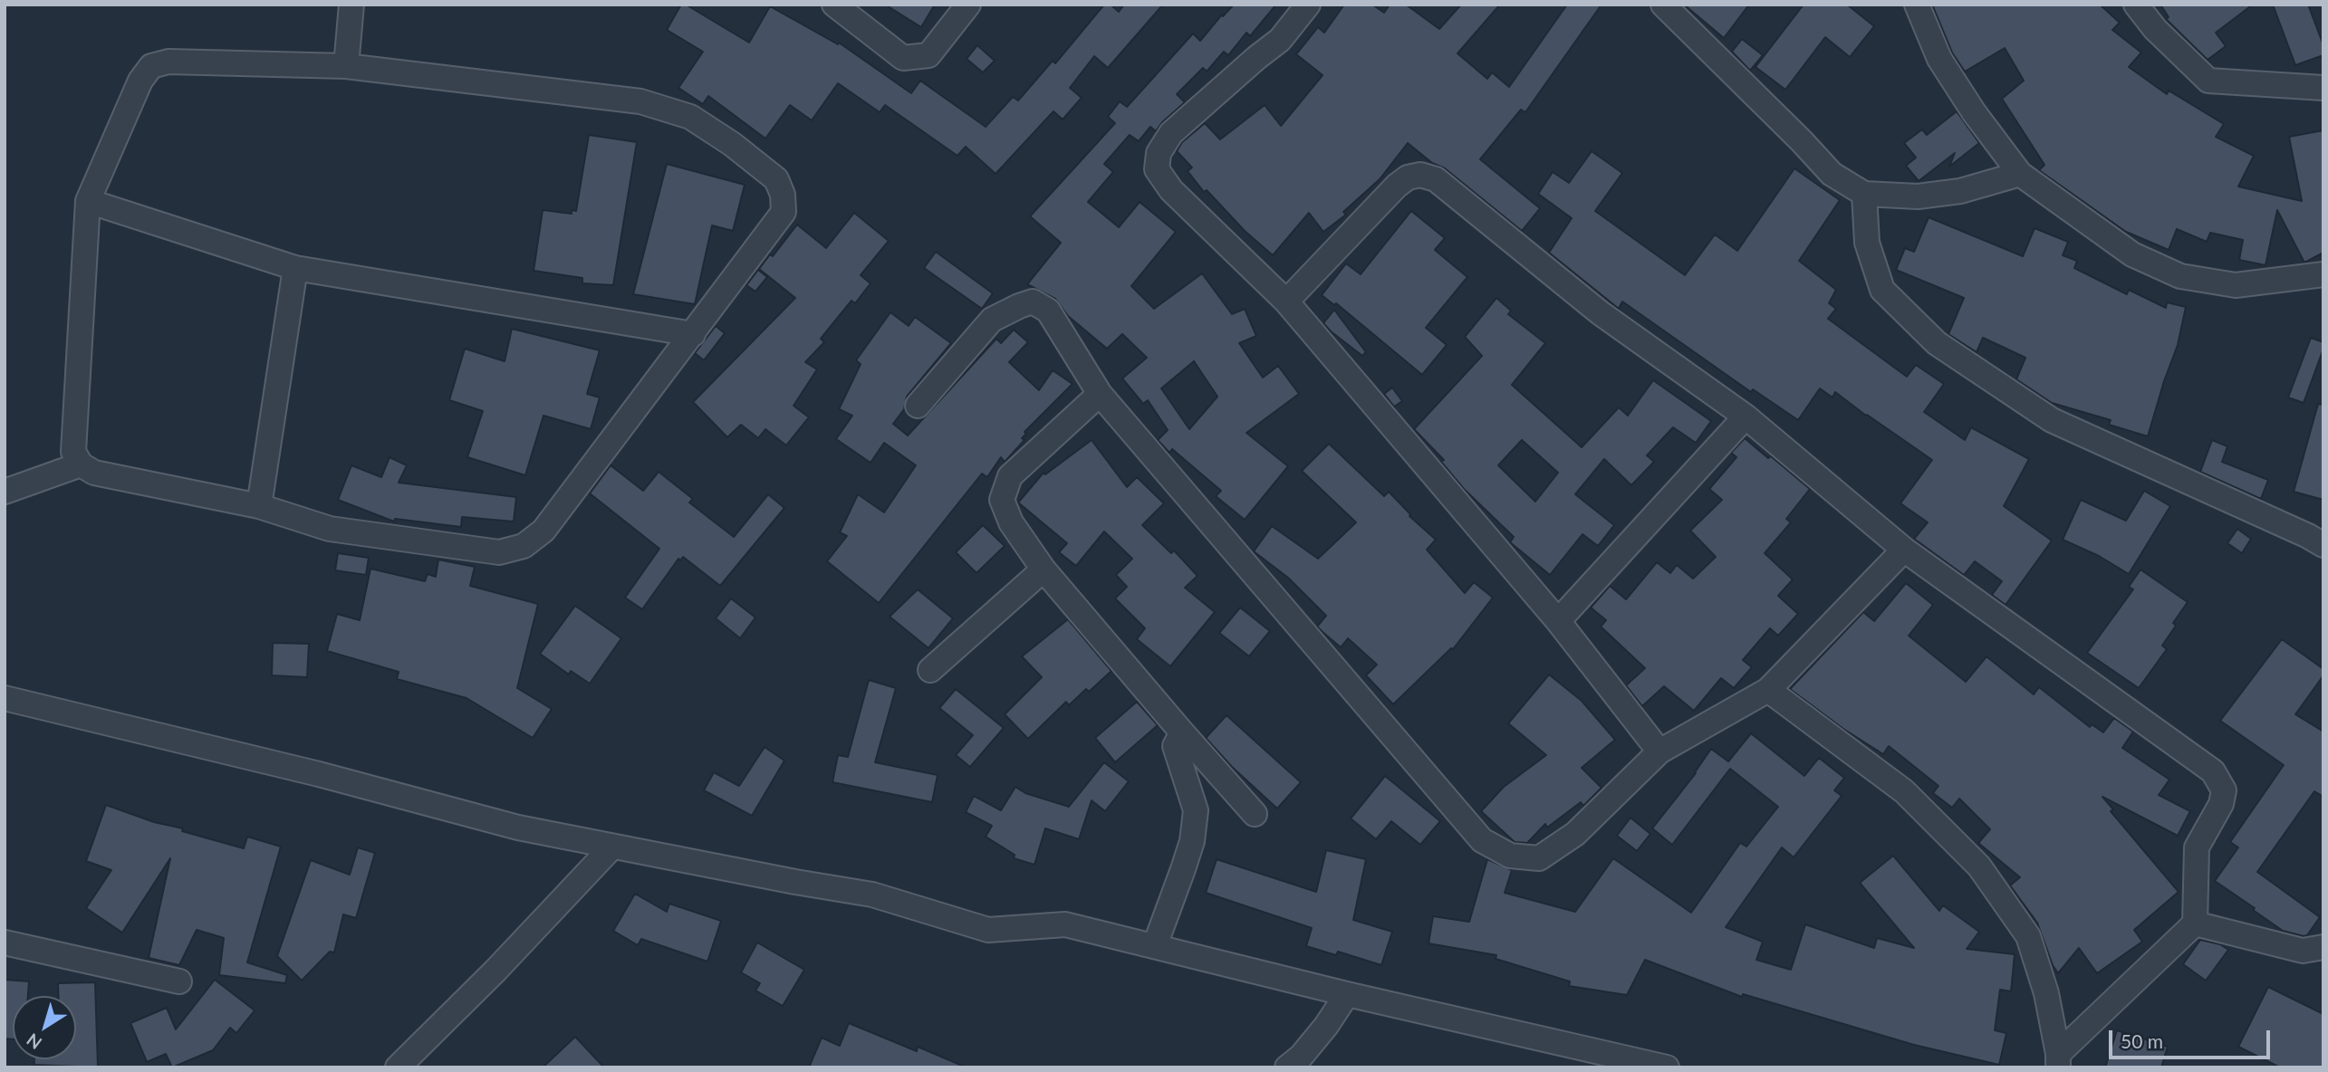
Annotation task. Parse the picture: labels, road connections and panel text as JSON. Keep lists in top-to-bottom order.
{
  "scale_bar": "50 m",
  "north": "bottom left"
}
